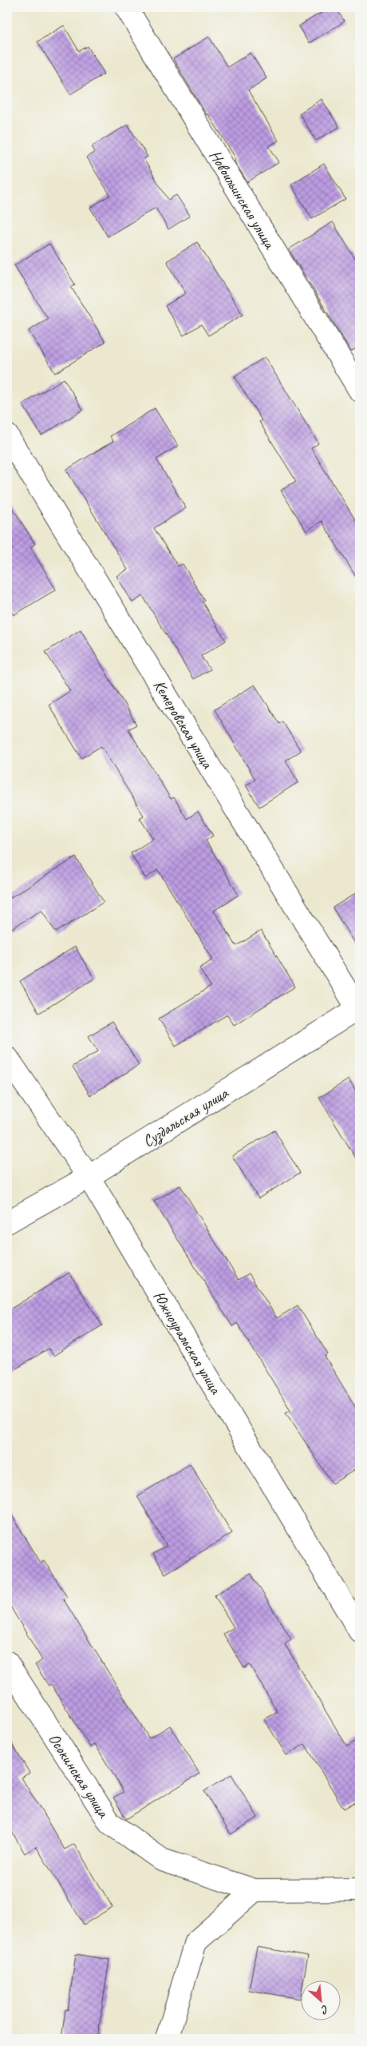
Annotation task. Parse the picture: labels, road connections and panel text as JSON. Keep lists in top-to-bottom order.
{
  "streets": {
    "street": [
      "Новоильинская улица",
      "Кемеровская улица",
      "Суздальская улица",
      "Южноуральская улица",
      "Осокинская улица"
    ]
  },
  "crossings": [
    ["Кемеровская улица", "Суздальская улица"],
    ["Суздальская улица", "Южноуральская улица"]
  ],
  "north": "bottom right"
}
